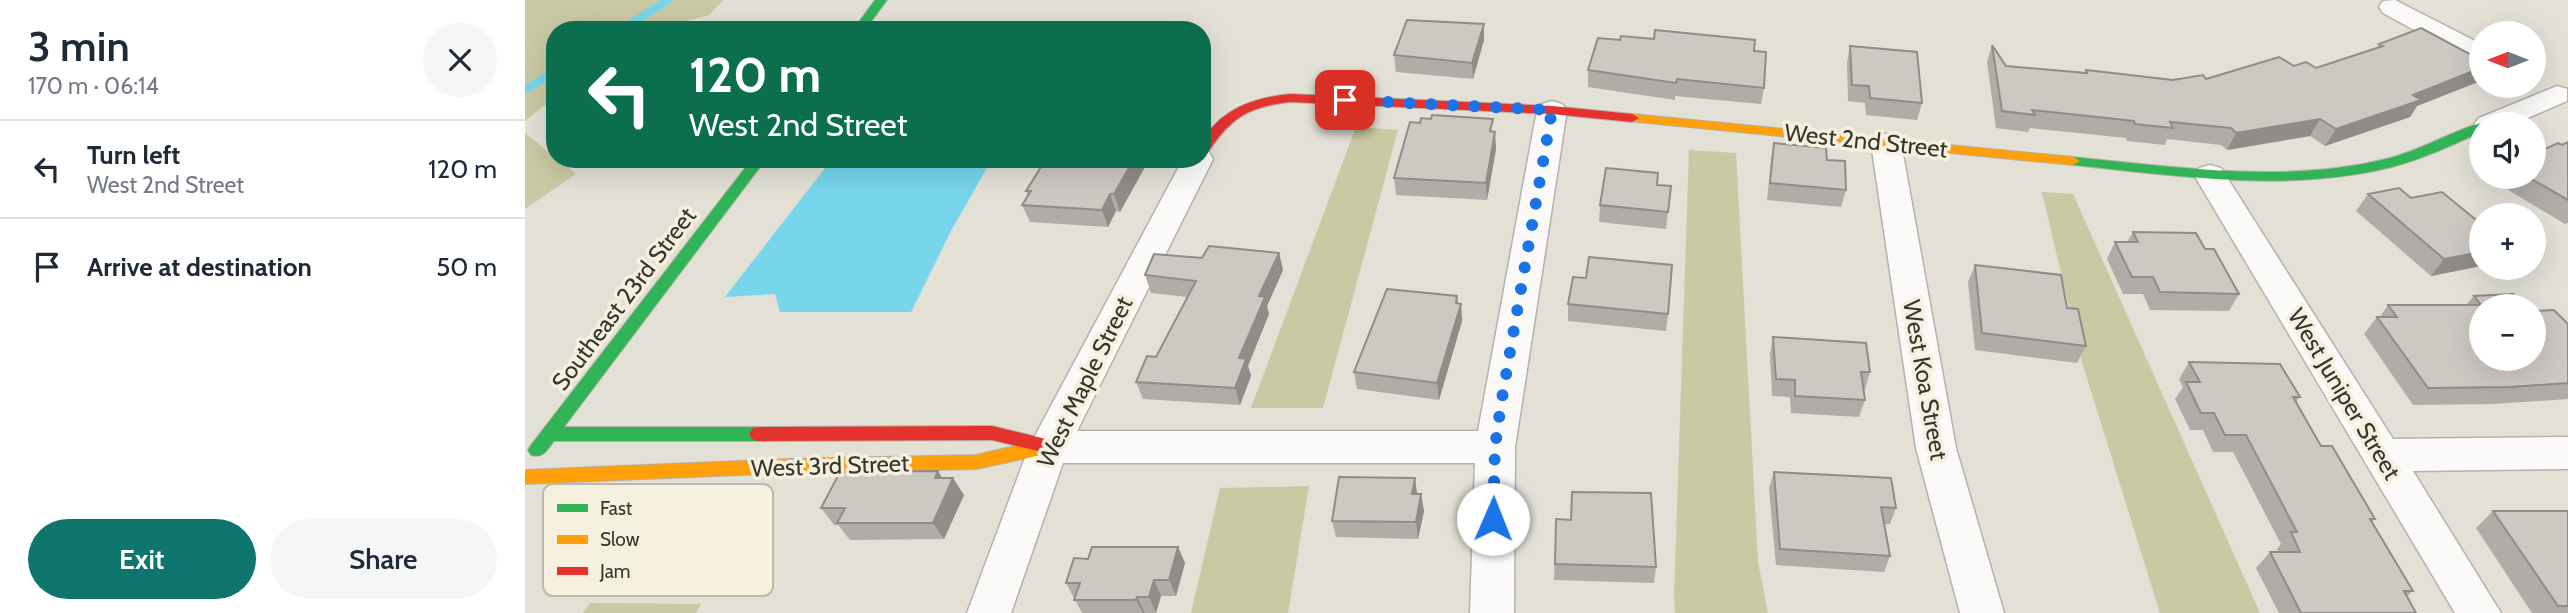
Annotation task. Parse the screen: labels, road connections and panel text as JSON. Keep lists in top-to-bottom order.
{
  "streets": {
    "street": [
      "West 2nd Street",
      "Southeast 23rd Street",
      "West Koa Street",
      "West Maple Street",
      "West Juniper Street",
      "West 3rd Street"
    ]
  },
  "crossings": [
    ["West 2nd Street", "West Koa Street"],
    ["West 2nd Street", "West Juniper Street"],
    ["Southeast 23rd Street", "West 3rd Street"],
    ["West Maple Street", "West 3rd Street"]
  ],
  "legend": ["Fast", "Slow", "Jam"],
  "north": "left",
  "page": {
    "heading": ["3 min", "170 m · 06:14"],
    "map_buttons": ["+", "−"],
    "turn": ["120 m", "West 2nd Street"],
    "list": [
      {
        "name": "Turn left",
        "note": "West 2nd Street",
        "value": "120 m"
      },
      {
        "name": "Arrive at destination",
        "value": "50 m"
      }
    ],
    "buttons": ["Exit", "Share"]
  }
}
